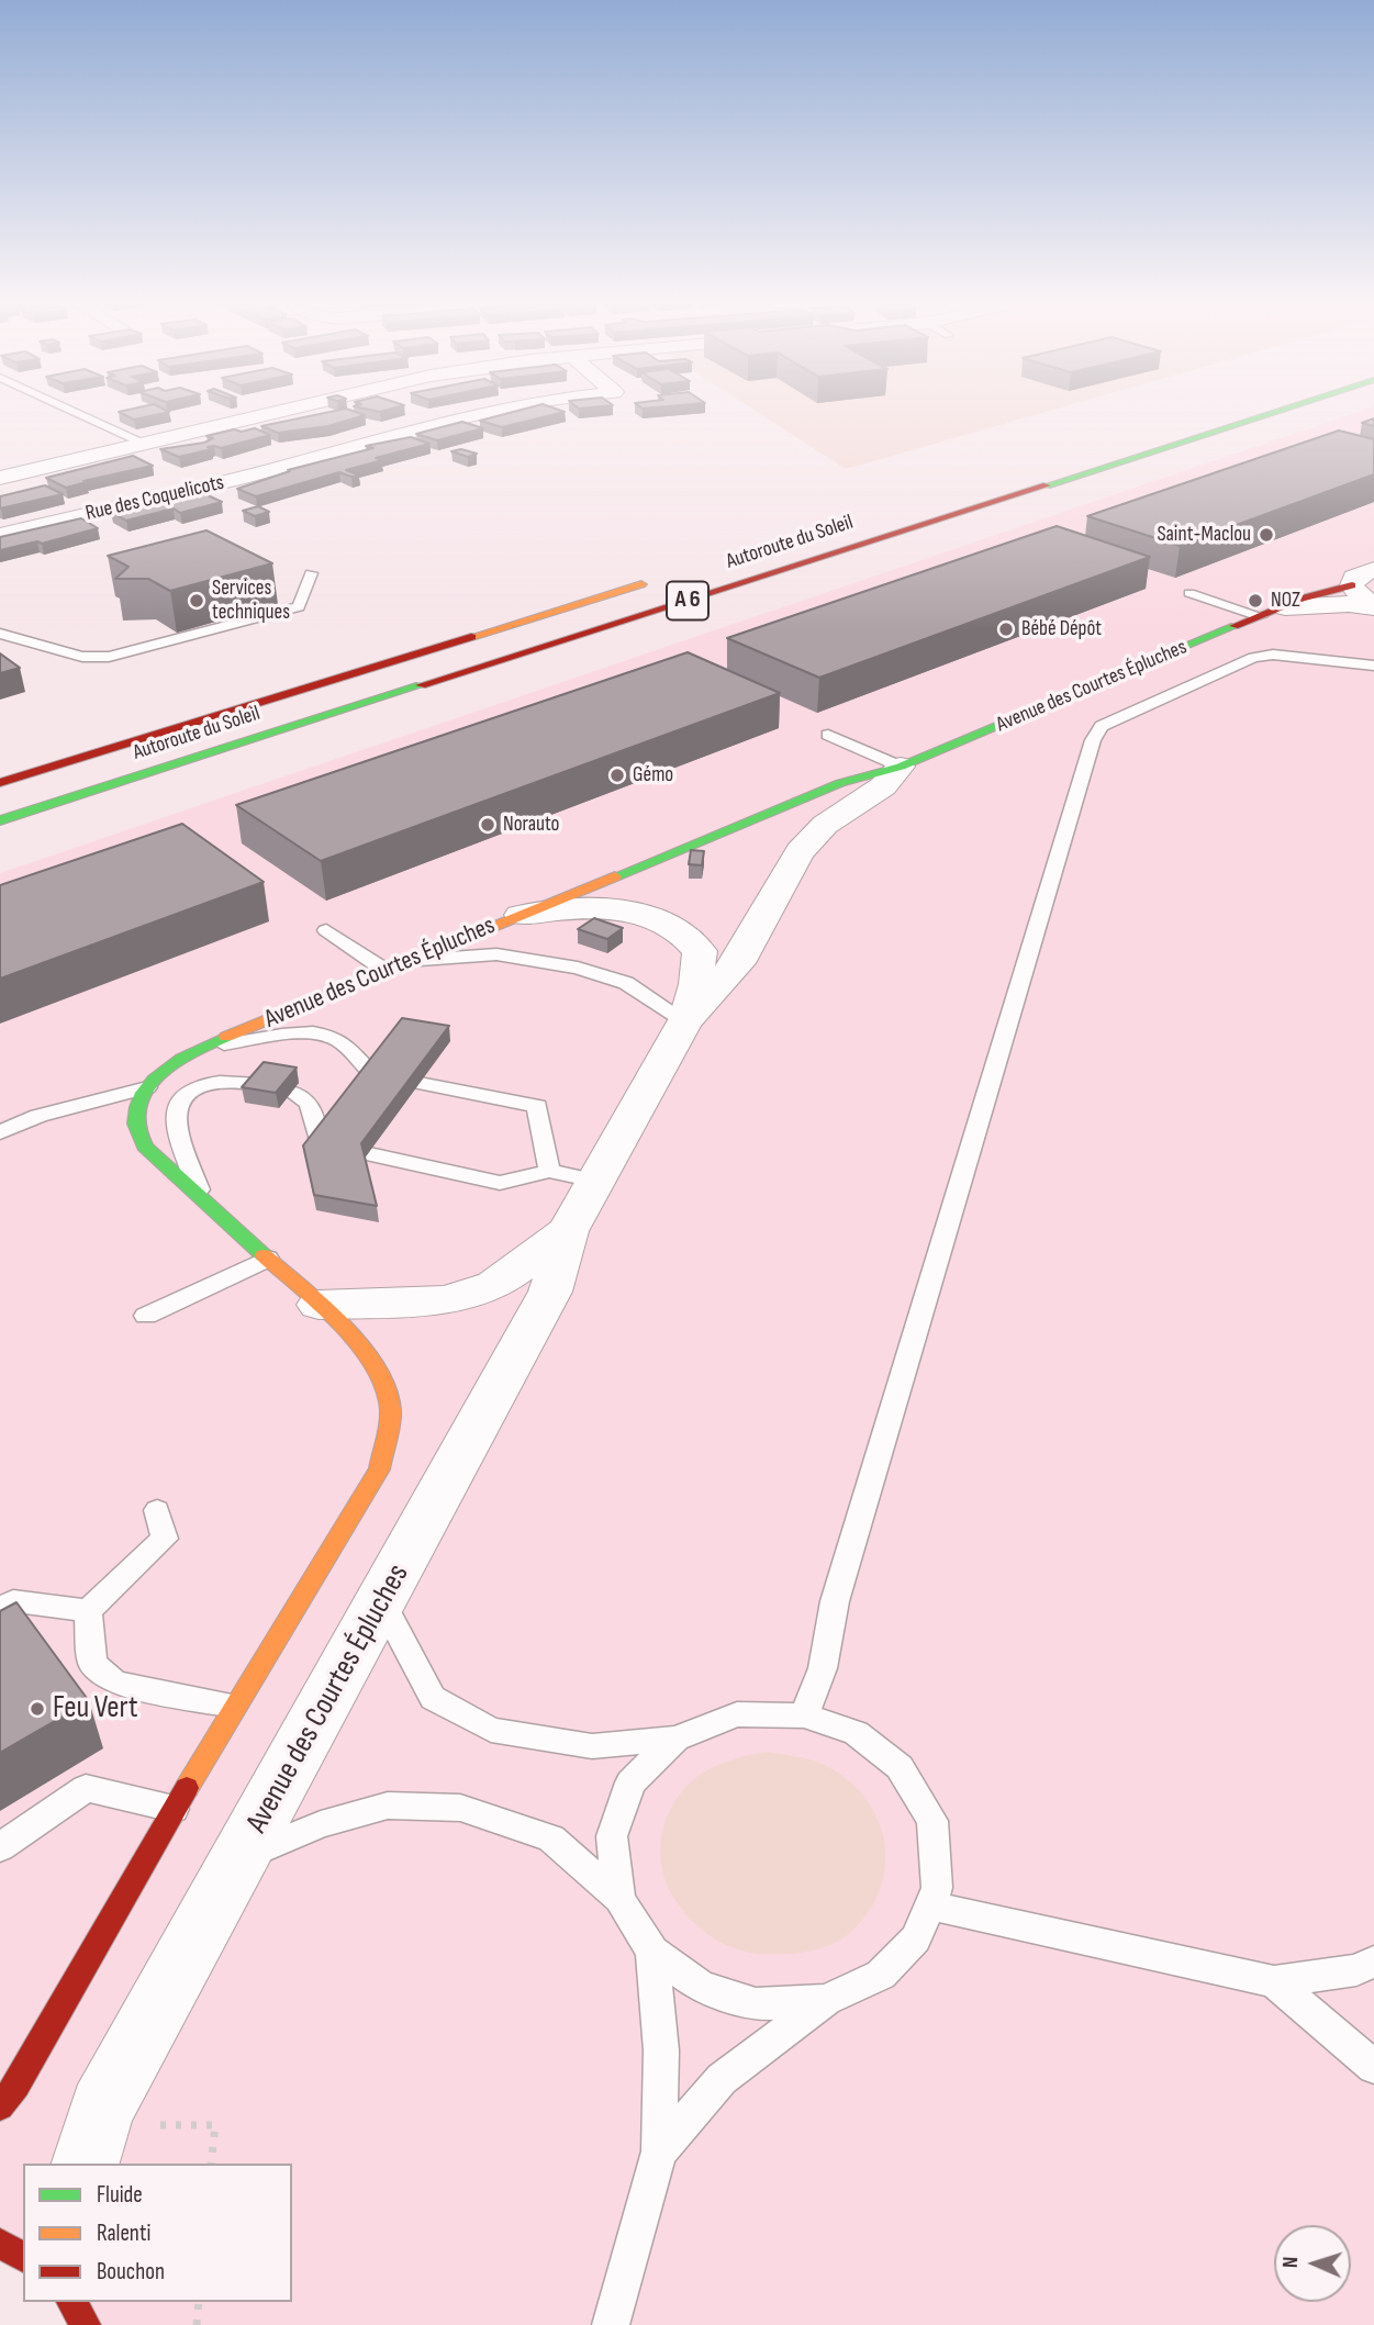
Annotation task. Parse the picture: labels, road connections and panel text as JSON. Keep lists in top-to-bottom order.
{
  "streets": {
    "main road": ["Autoroute du Soleil", "A 6", "Avenue des Courtes Épluches"],
    "street": ["Rue des Coquelicots"]
  },
  "places": [
    "Saint-Maclou",
    "Services techniques",
    "NOZ",
    "Bébé Dépôt",
    "Gémo",
    "Norauto",
    "Feu Vert"
  ],
  "legend": ["Fluide", "Ralenti", "Bouchon"],
  "north": "left"
}
